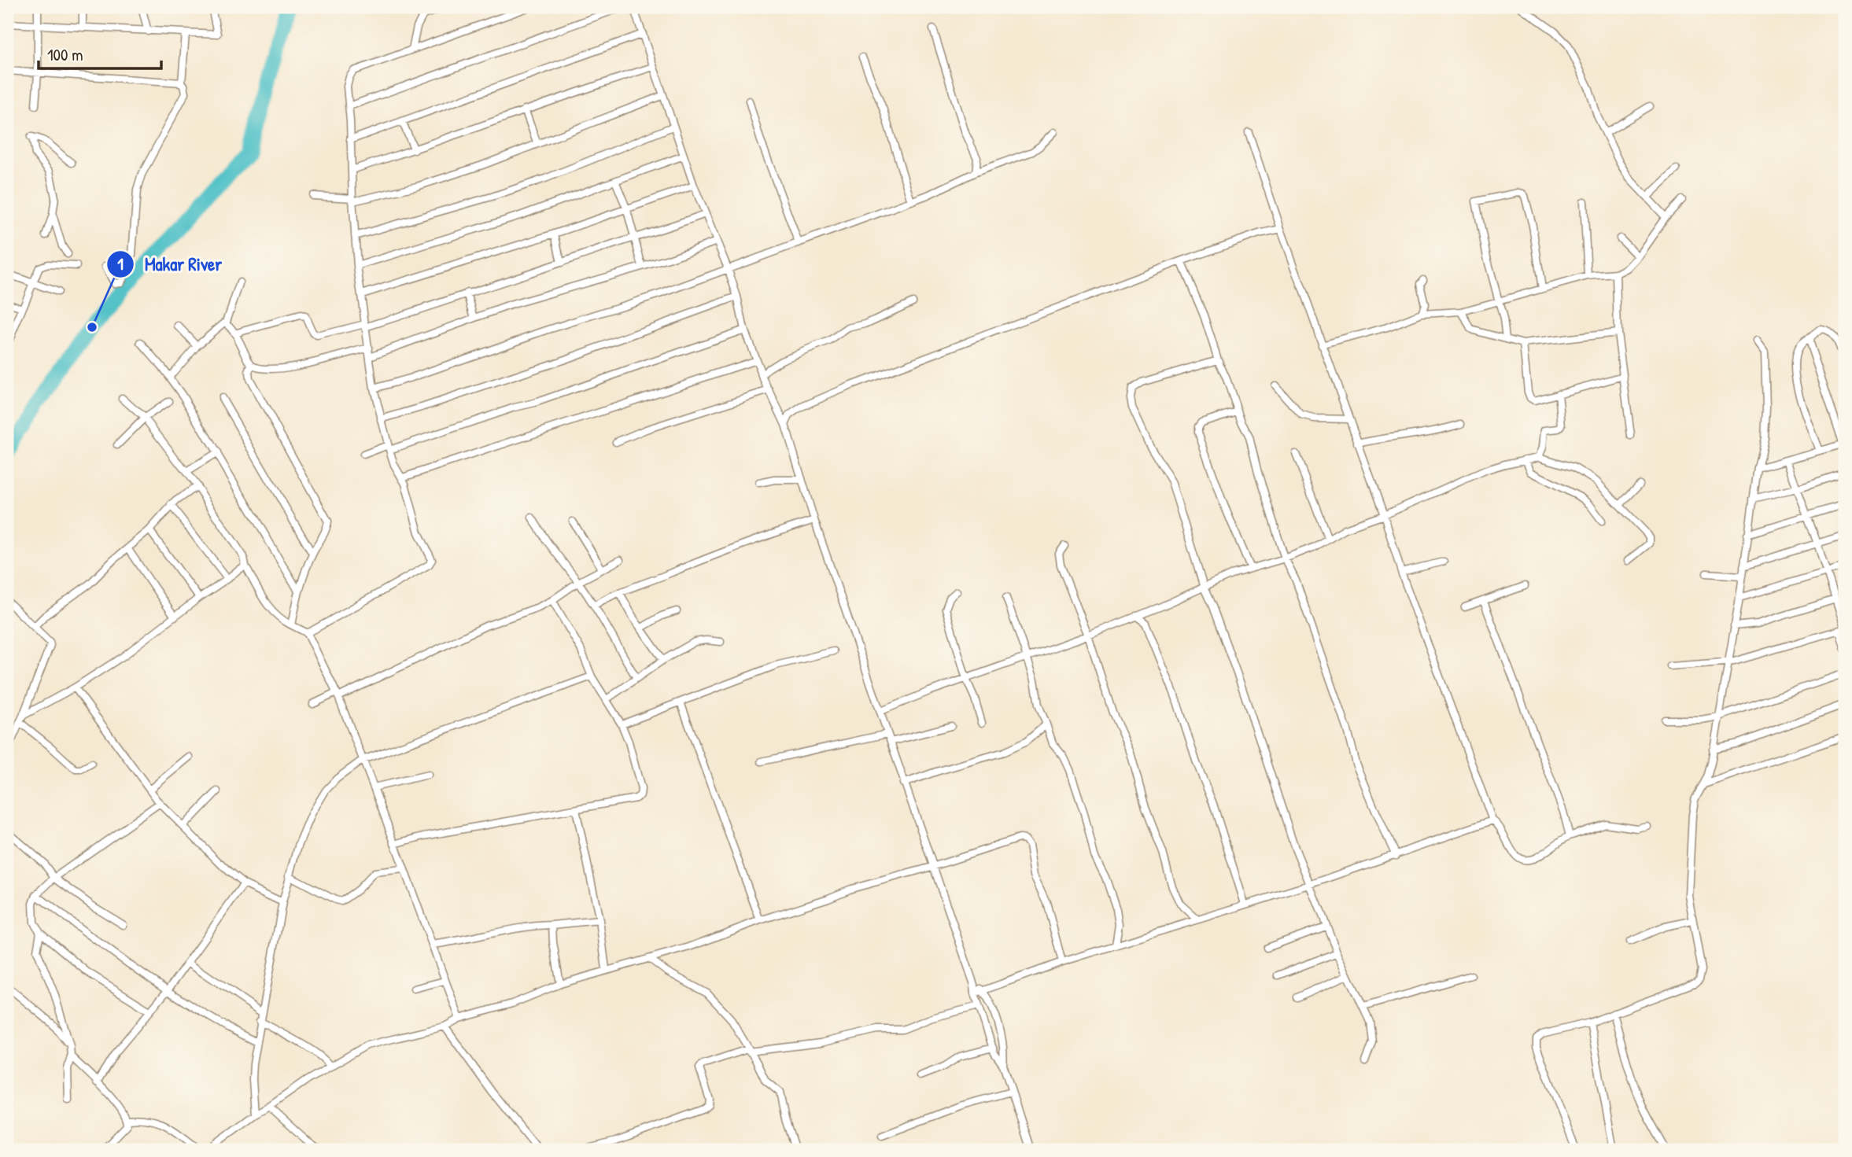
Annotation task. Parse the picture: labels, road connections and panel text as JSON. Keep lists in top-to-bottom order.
{
  "places": ["Makar River"],
  "scale_bar": "100 m"
}
